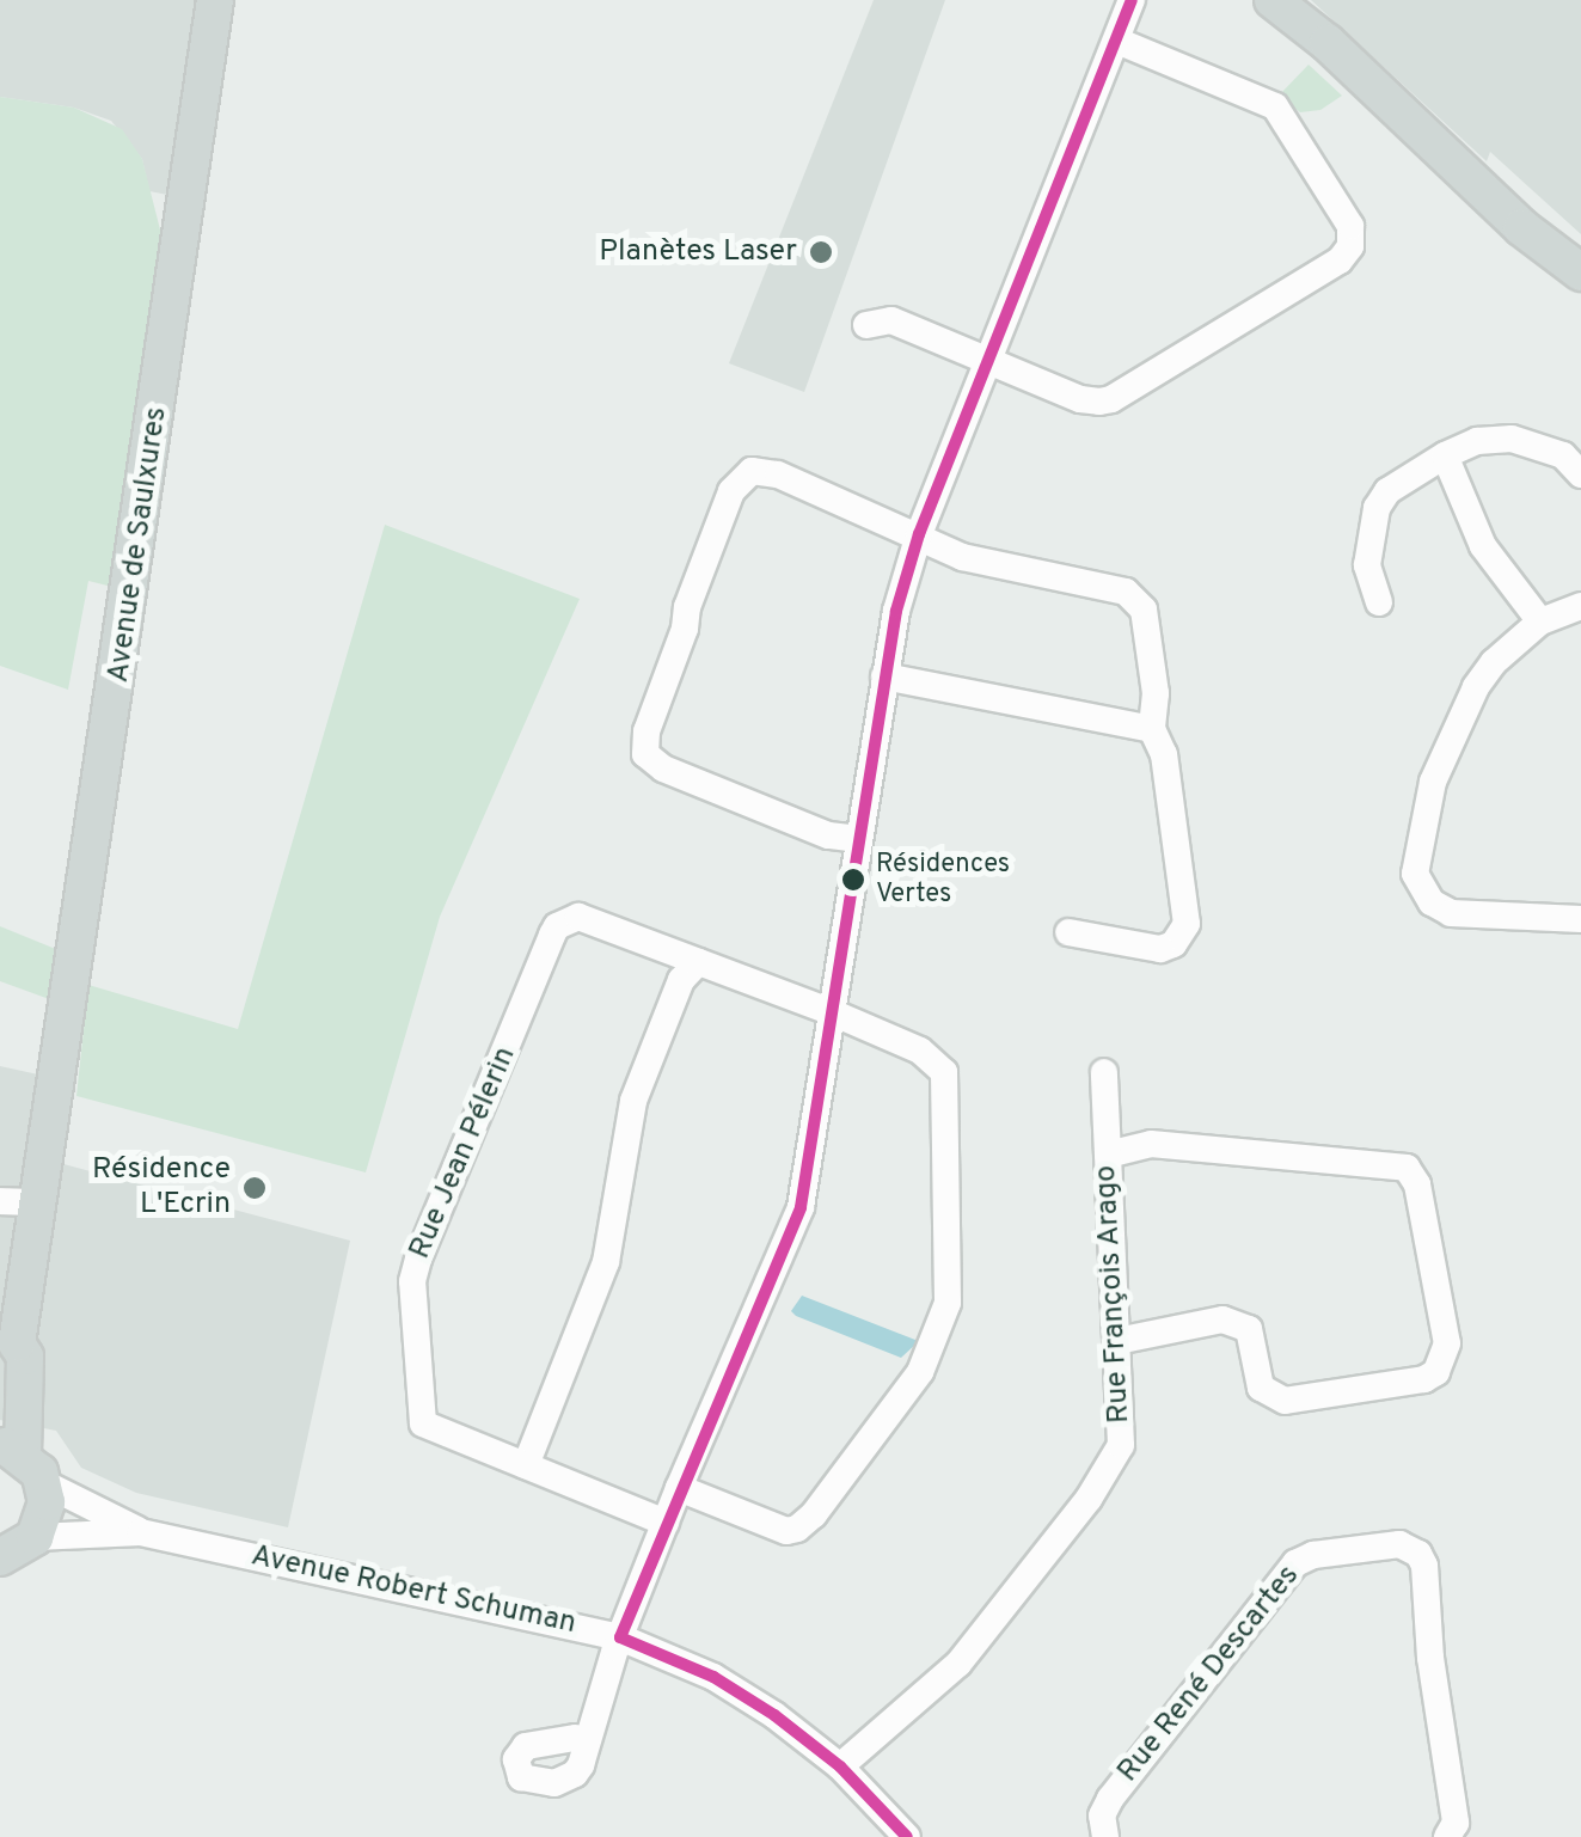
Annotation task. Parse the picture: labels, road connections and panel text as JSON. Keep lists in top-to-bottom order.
{
  "streets": {
    "main road": ["Avenue de Saulxures"],
    "street": [
      "Rue Jean Pélerin",
      "Rue François Arago",
      "Avenue Robert Schuman",
      "Rue René Descartes"
    ]
  },
  "crossings": [
    ["Avenue de Saulxures", "Avenue Robert Schuman"],
    ["Rue François Arago", "Avenue Robert Schuman"]
  ],
  "places": ["Planètes Laser", "Résidences Vertes", "Résidence L'Ecrin"]
}
